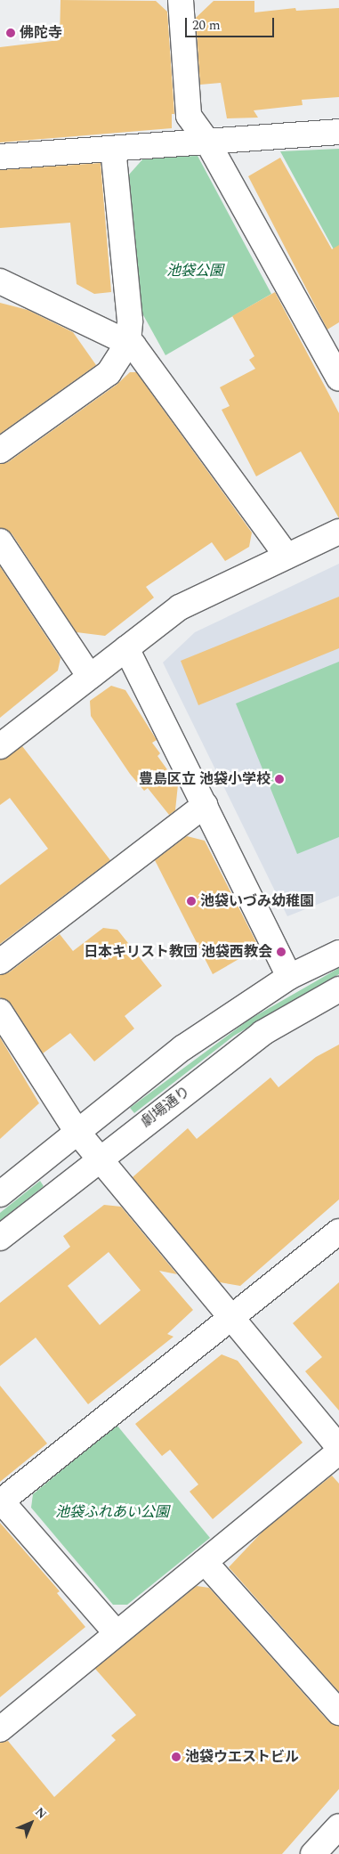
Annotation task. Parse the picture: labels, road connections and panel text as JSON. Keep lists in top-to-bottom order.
{
  "streets": {
    "street": ["劇場通り"]
  },
  "parks": ["池袋公園", "池袋ふれあい公園"],
  "places": [
    "佛陀寺",
    "豊島区立 池袋小学校",
    "池袋いづみ幼稚園",
    "日本キリスト教団 池袋西教会",
    "池袋ウエストビル"
  ],
  "scale_bar": "20 m",
  "north": "top right"
}
